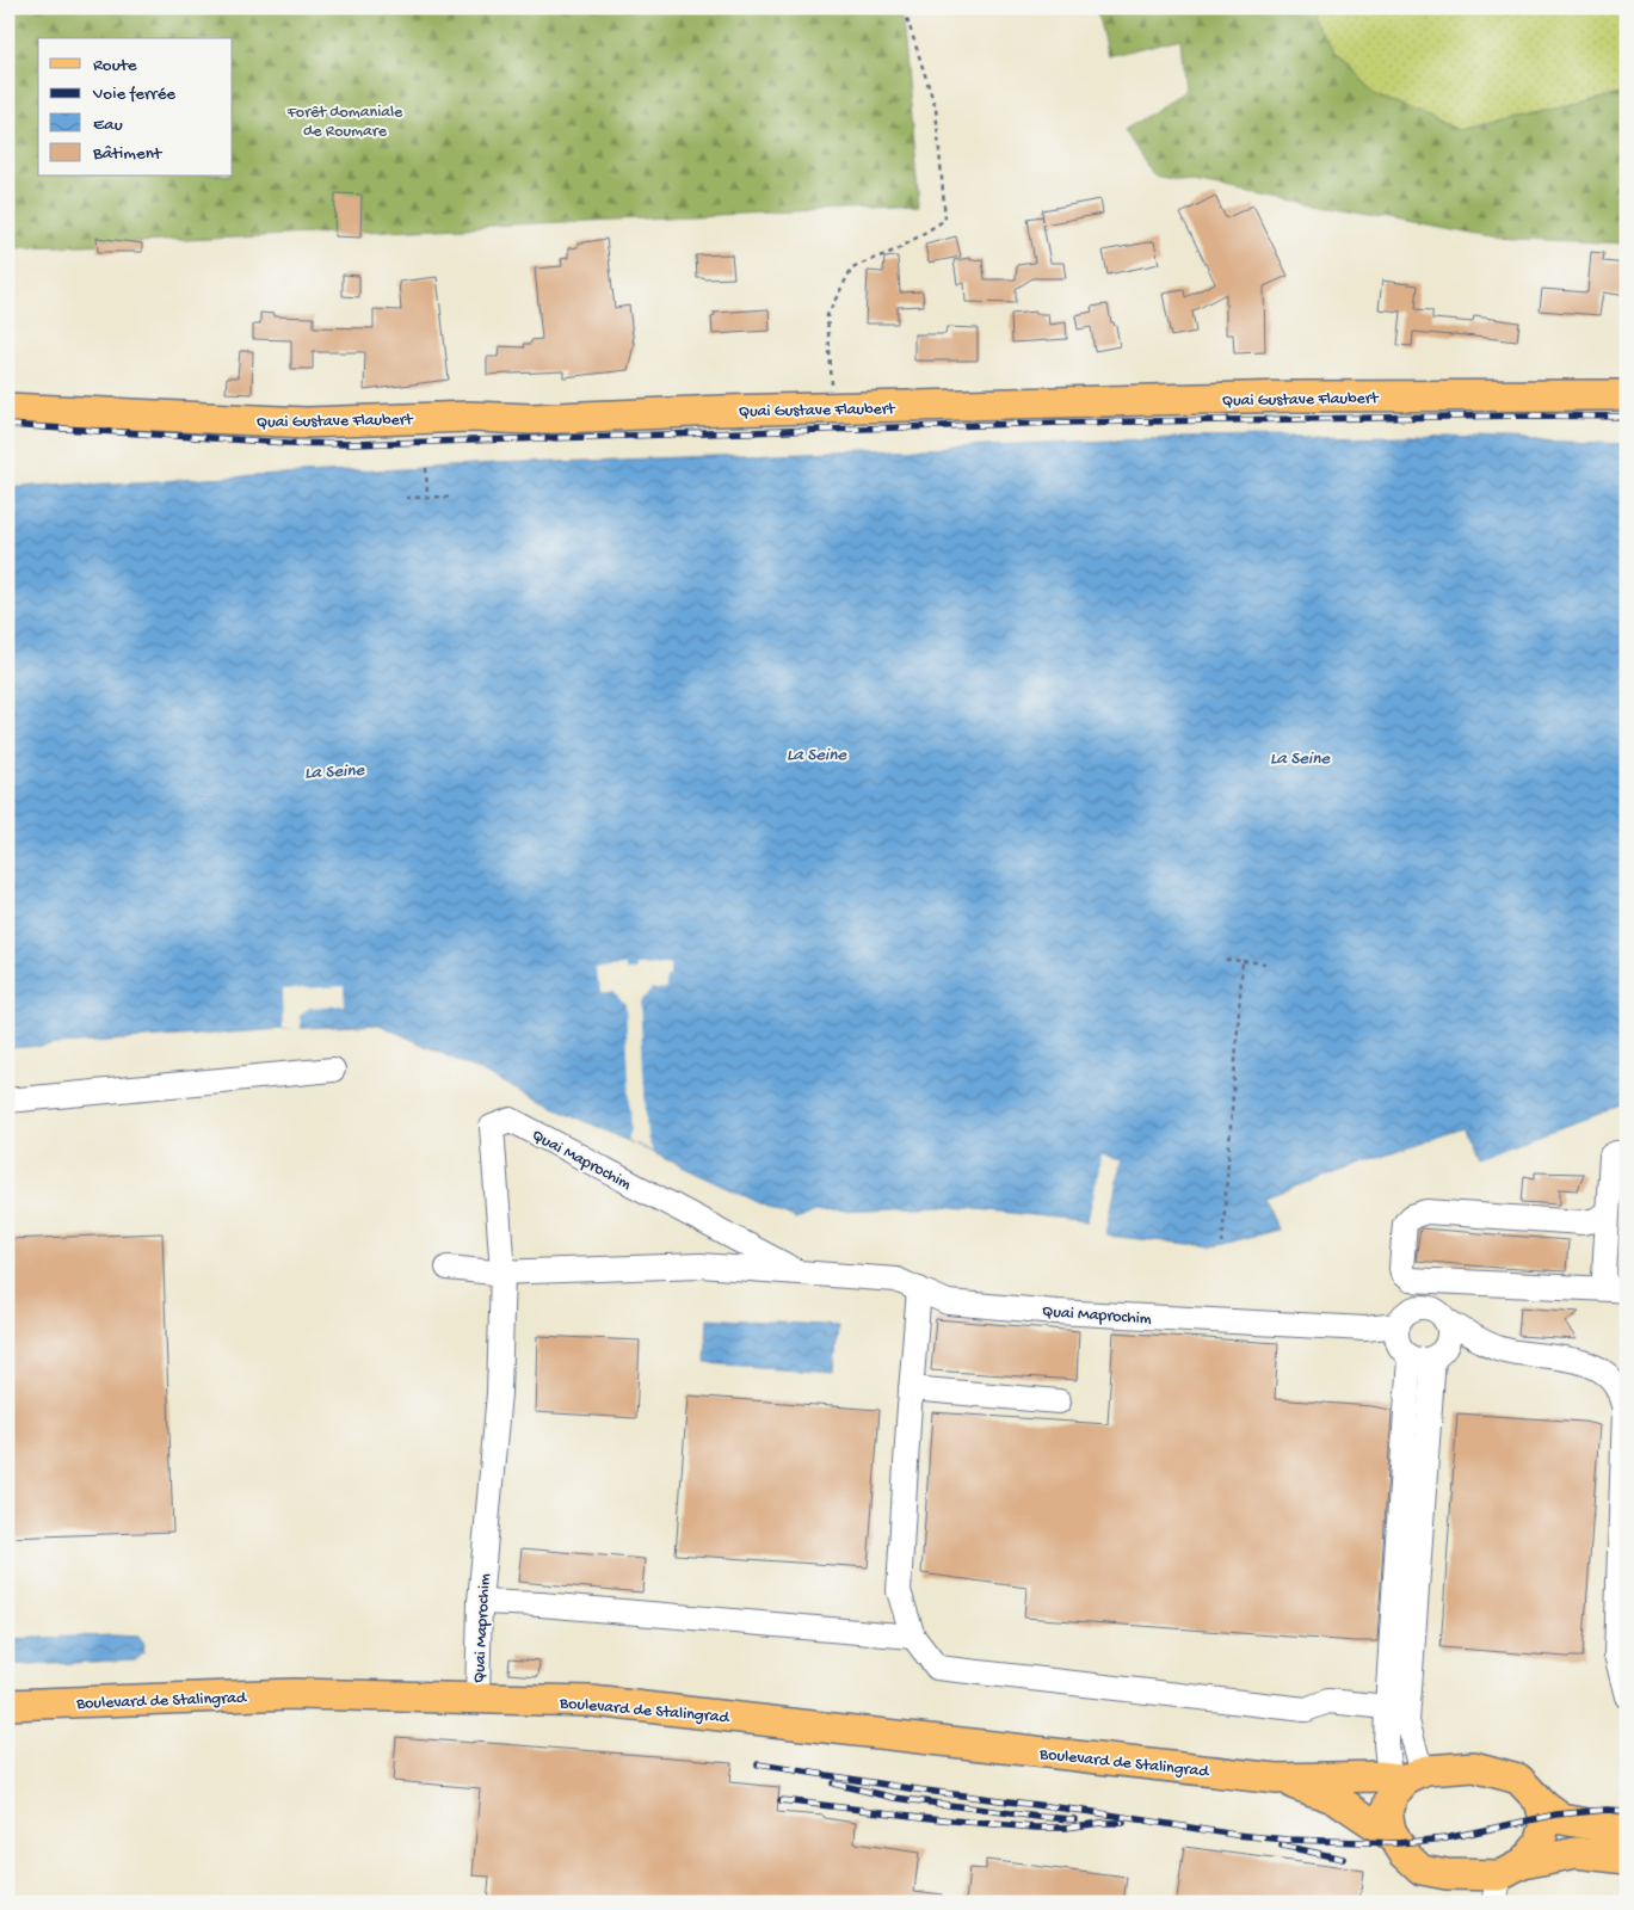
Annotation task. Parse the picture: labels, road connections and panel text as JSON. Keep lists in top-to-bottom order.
{
  "streets": {
    "main road": ["Quai Gustave Flaubert", "Boulevard de Stalingrad"],
    "lane": ["Quai Maprochim"]
  },
  "crossings": [
    ["Quai Maprochim", "Boulevard de Stalingrad"]
  ],
  "water": ["La Seine"],
  "parks": ["Forêt domaniale de Roumare"],
  "legend": [
    "Route",
    "Voie ferrée",
    "Eau",
    "Bâtiment"
  ]
}
